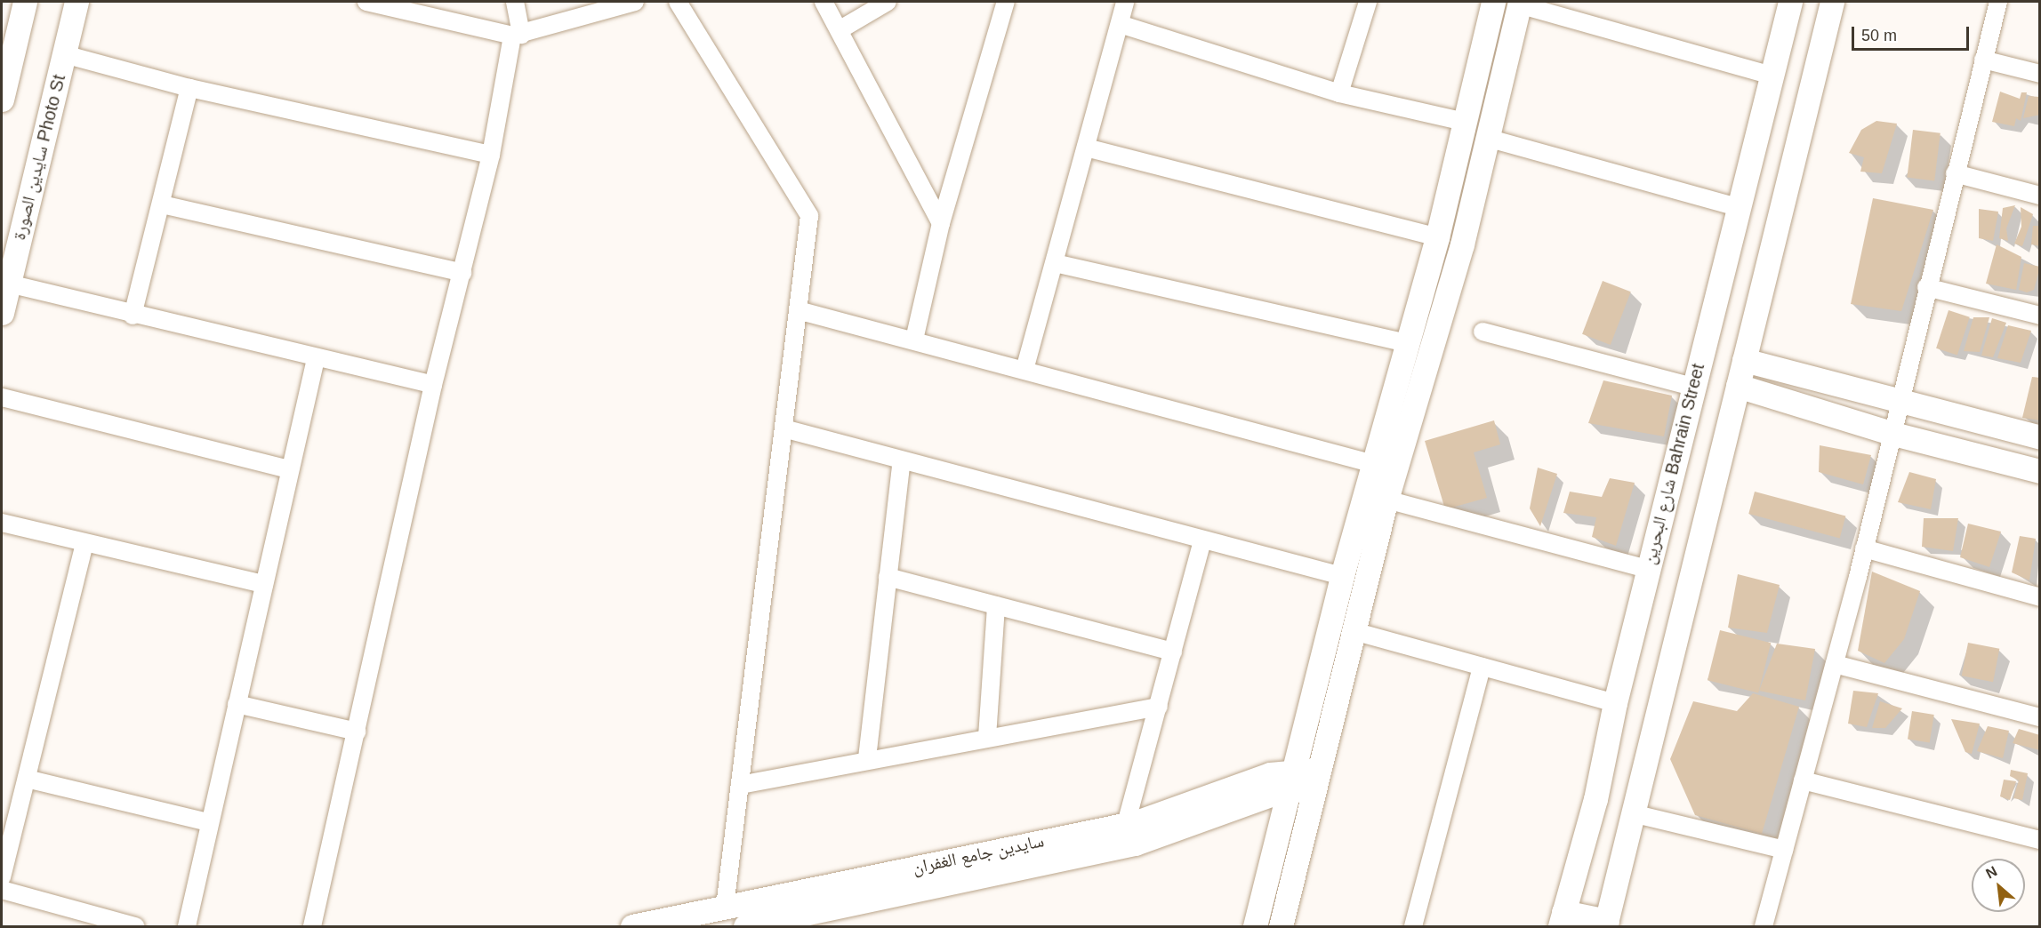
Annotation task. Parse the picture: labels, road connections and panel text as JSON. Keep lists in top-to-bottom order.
{
  "streets": {
    "street": ["سايدين الصورة Photo St", "شارع البحرين Bahrain Street", "سايدين جامع الغفران"]
  },
  "scale_bar": "50 m",
  "north": "top left"
}
